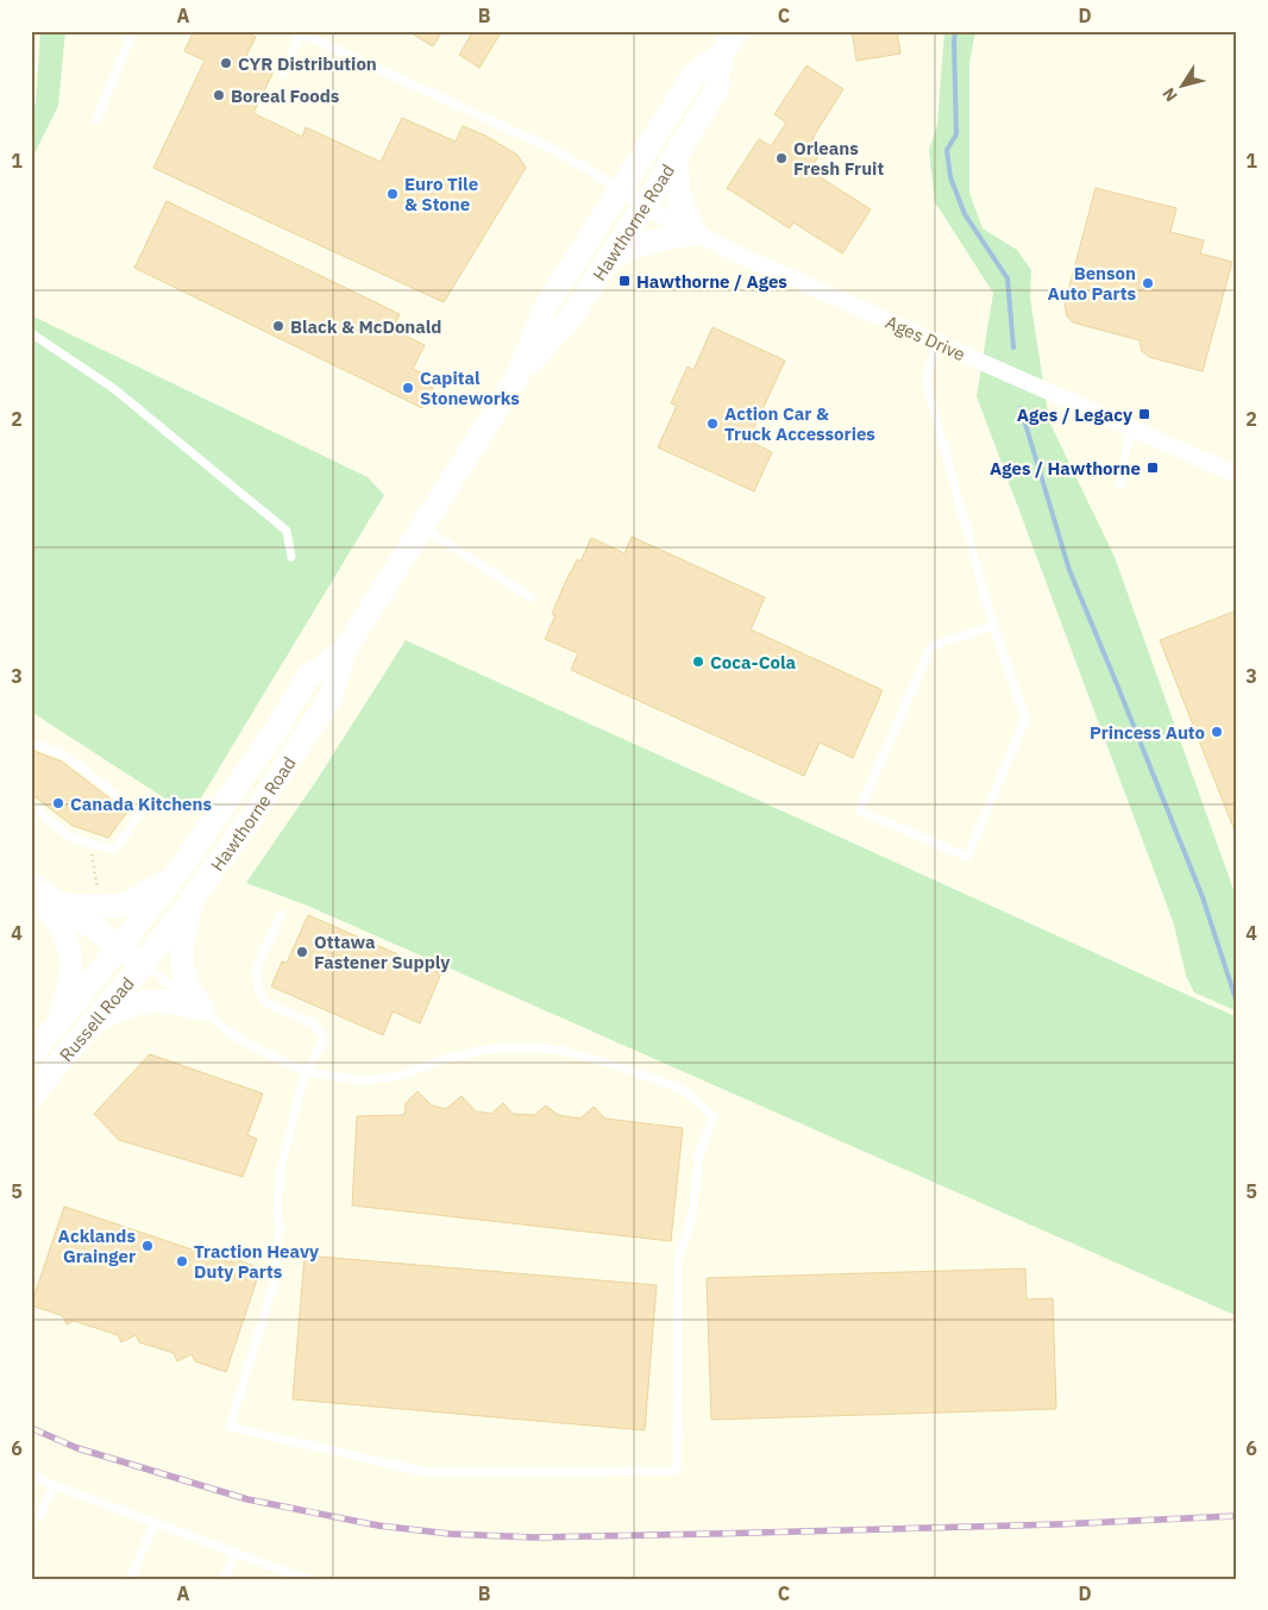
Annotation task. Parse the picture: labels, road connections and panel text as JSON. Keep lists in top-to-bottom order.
{
  "streets": {
    "main road": ["Hawthorne Road", "Russell Road"],
    "street": ["Ages Drive"]
  },
  "crossings": [
    ["Hawthorne Road", "Ages Drive"],
    ["Hawthorne Road", "Russell Road"]
  ],
  "places": {
    "other": [
      "CYR Distribution",
      "Boreal Foods",
      "Orleans Fresh Fruit",
      "Euro Tile & Stone",
      "Benson Auto Parts",
      "Black & McDonald",
      "Capital Stoneworks",
      "Action Car & Truck Accessories",
      "Coca-Cola",
      "Princess Auto",
      "Canada Kitchens",
      "Ottawa Fastener Supply",
      "Acklands Grainger",
      "Traction Heavy Duty Parts"
    ],
    "transit": ["Hawthorne / Ages", "Ages / Legacy", "Ages / Hawthorne"]
  },
  "north": "bottom left",
  "grid": {
    "columns": [
      "A",
      "B",
      "C",
      "D"
    ],
    "rows": [
      "1",
      "2",
      "3",
      "4",
      "5",
      "6"
    ]
  }
}
